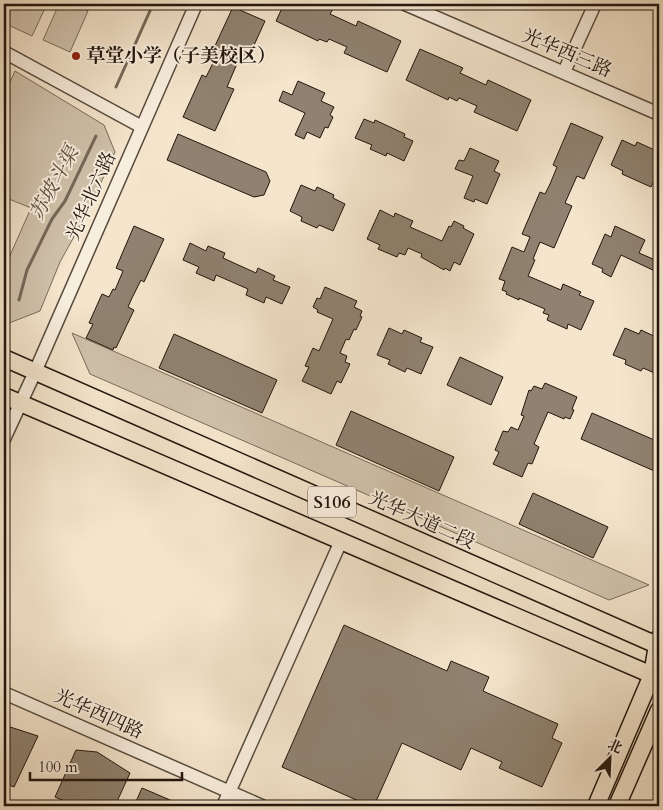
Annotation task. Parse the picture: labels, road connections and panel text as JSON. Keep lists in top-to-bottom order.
{
  "streets": {
    "main road": ["S106", "光华大道二段"],
    "street": ["光华西三路", "光华北六路", "光华西四路"]
  },
  "crossings": [
    ["光华北六路", "S106"],
    ["光华北六路", "光华大道二段"]
  ],
  "water": ["苏坡斗渠"],
  "places": ["草堂小学（子美校区）"],
  "scale_bar": "100 m",
  "north": "top right"
}
